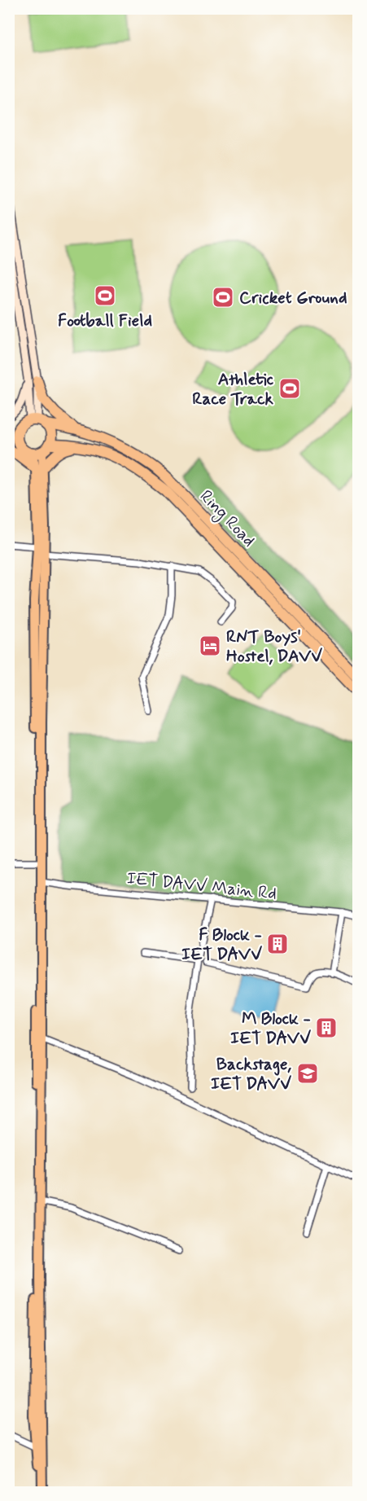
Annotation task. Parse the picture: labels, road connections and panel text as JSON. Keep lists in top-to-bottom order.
{
  "streets": {
    "highway": ["Ring Road"],
    "street": ["IET DAVV Main Rd"]
  },
  "places": {
    "sports": ["Football Field", "Cricket Ground", "Athletic Race Track"],
    "hotel": ["RNT Boys' Hostel, DAVV"],
    "building": ["F Block - IET DAVV", "M Block - IET DAVV"],
    "school or university": ["Backstage, IET DAVV"]
  }
}
